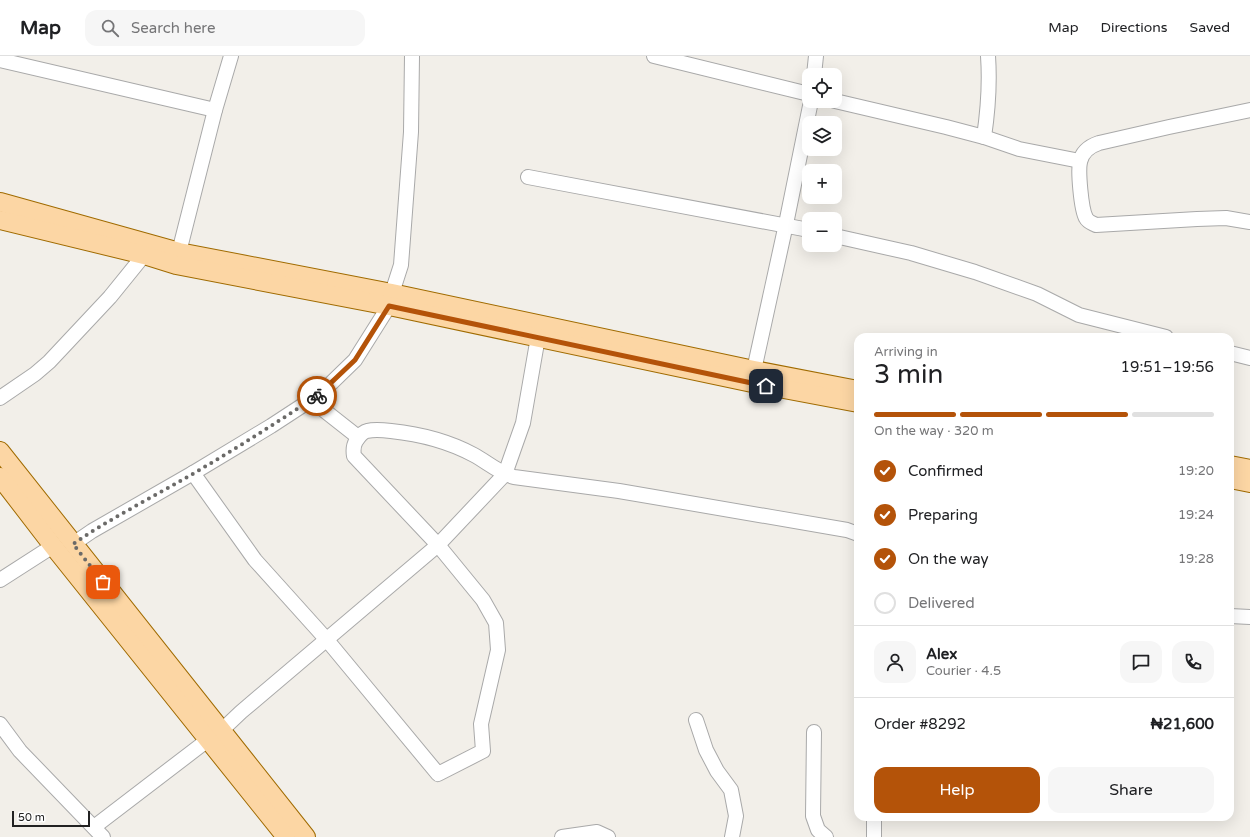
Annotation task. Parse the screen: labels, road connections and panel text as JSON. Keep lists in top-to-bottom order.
{
  "scale_bar": "50 m",
  "page": {
    "header": "Map",
    "search": "Search here",
    "nav": ["Map", "Directions", "Saved"],
    "map_buttons": ["+", "−"],
    "heading": ["3 min", "Arriving in", "19:51–19:56"],
    "panel": [
      "Alex",
      "Courier · 4.5",
      "Order #8292",
      "₦21,600"
    ],
    "bar": "On the way · 320 m",
    "list": [
      ["Confirmed", "19:20"],
      ["Preparing", "19:24"],
      ["On the way", "19:28"],
      "Delivered"
    ],
    "buttons": ["Help", "Share"],
    "scale": "50 m"
  }
}
